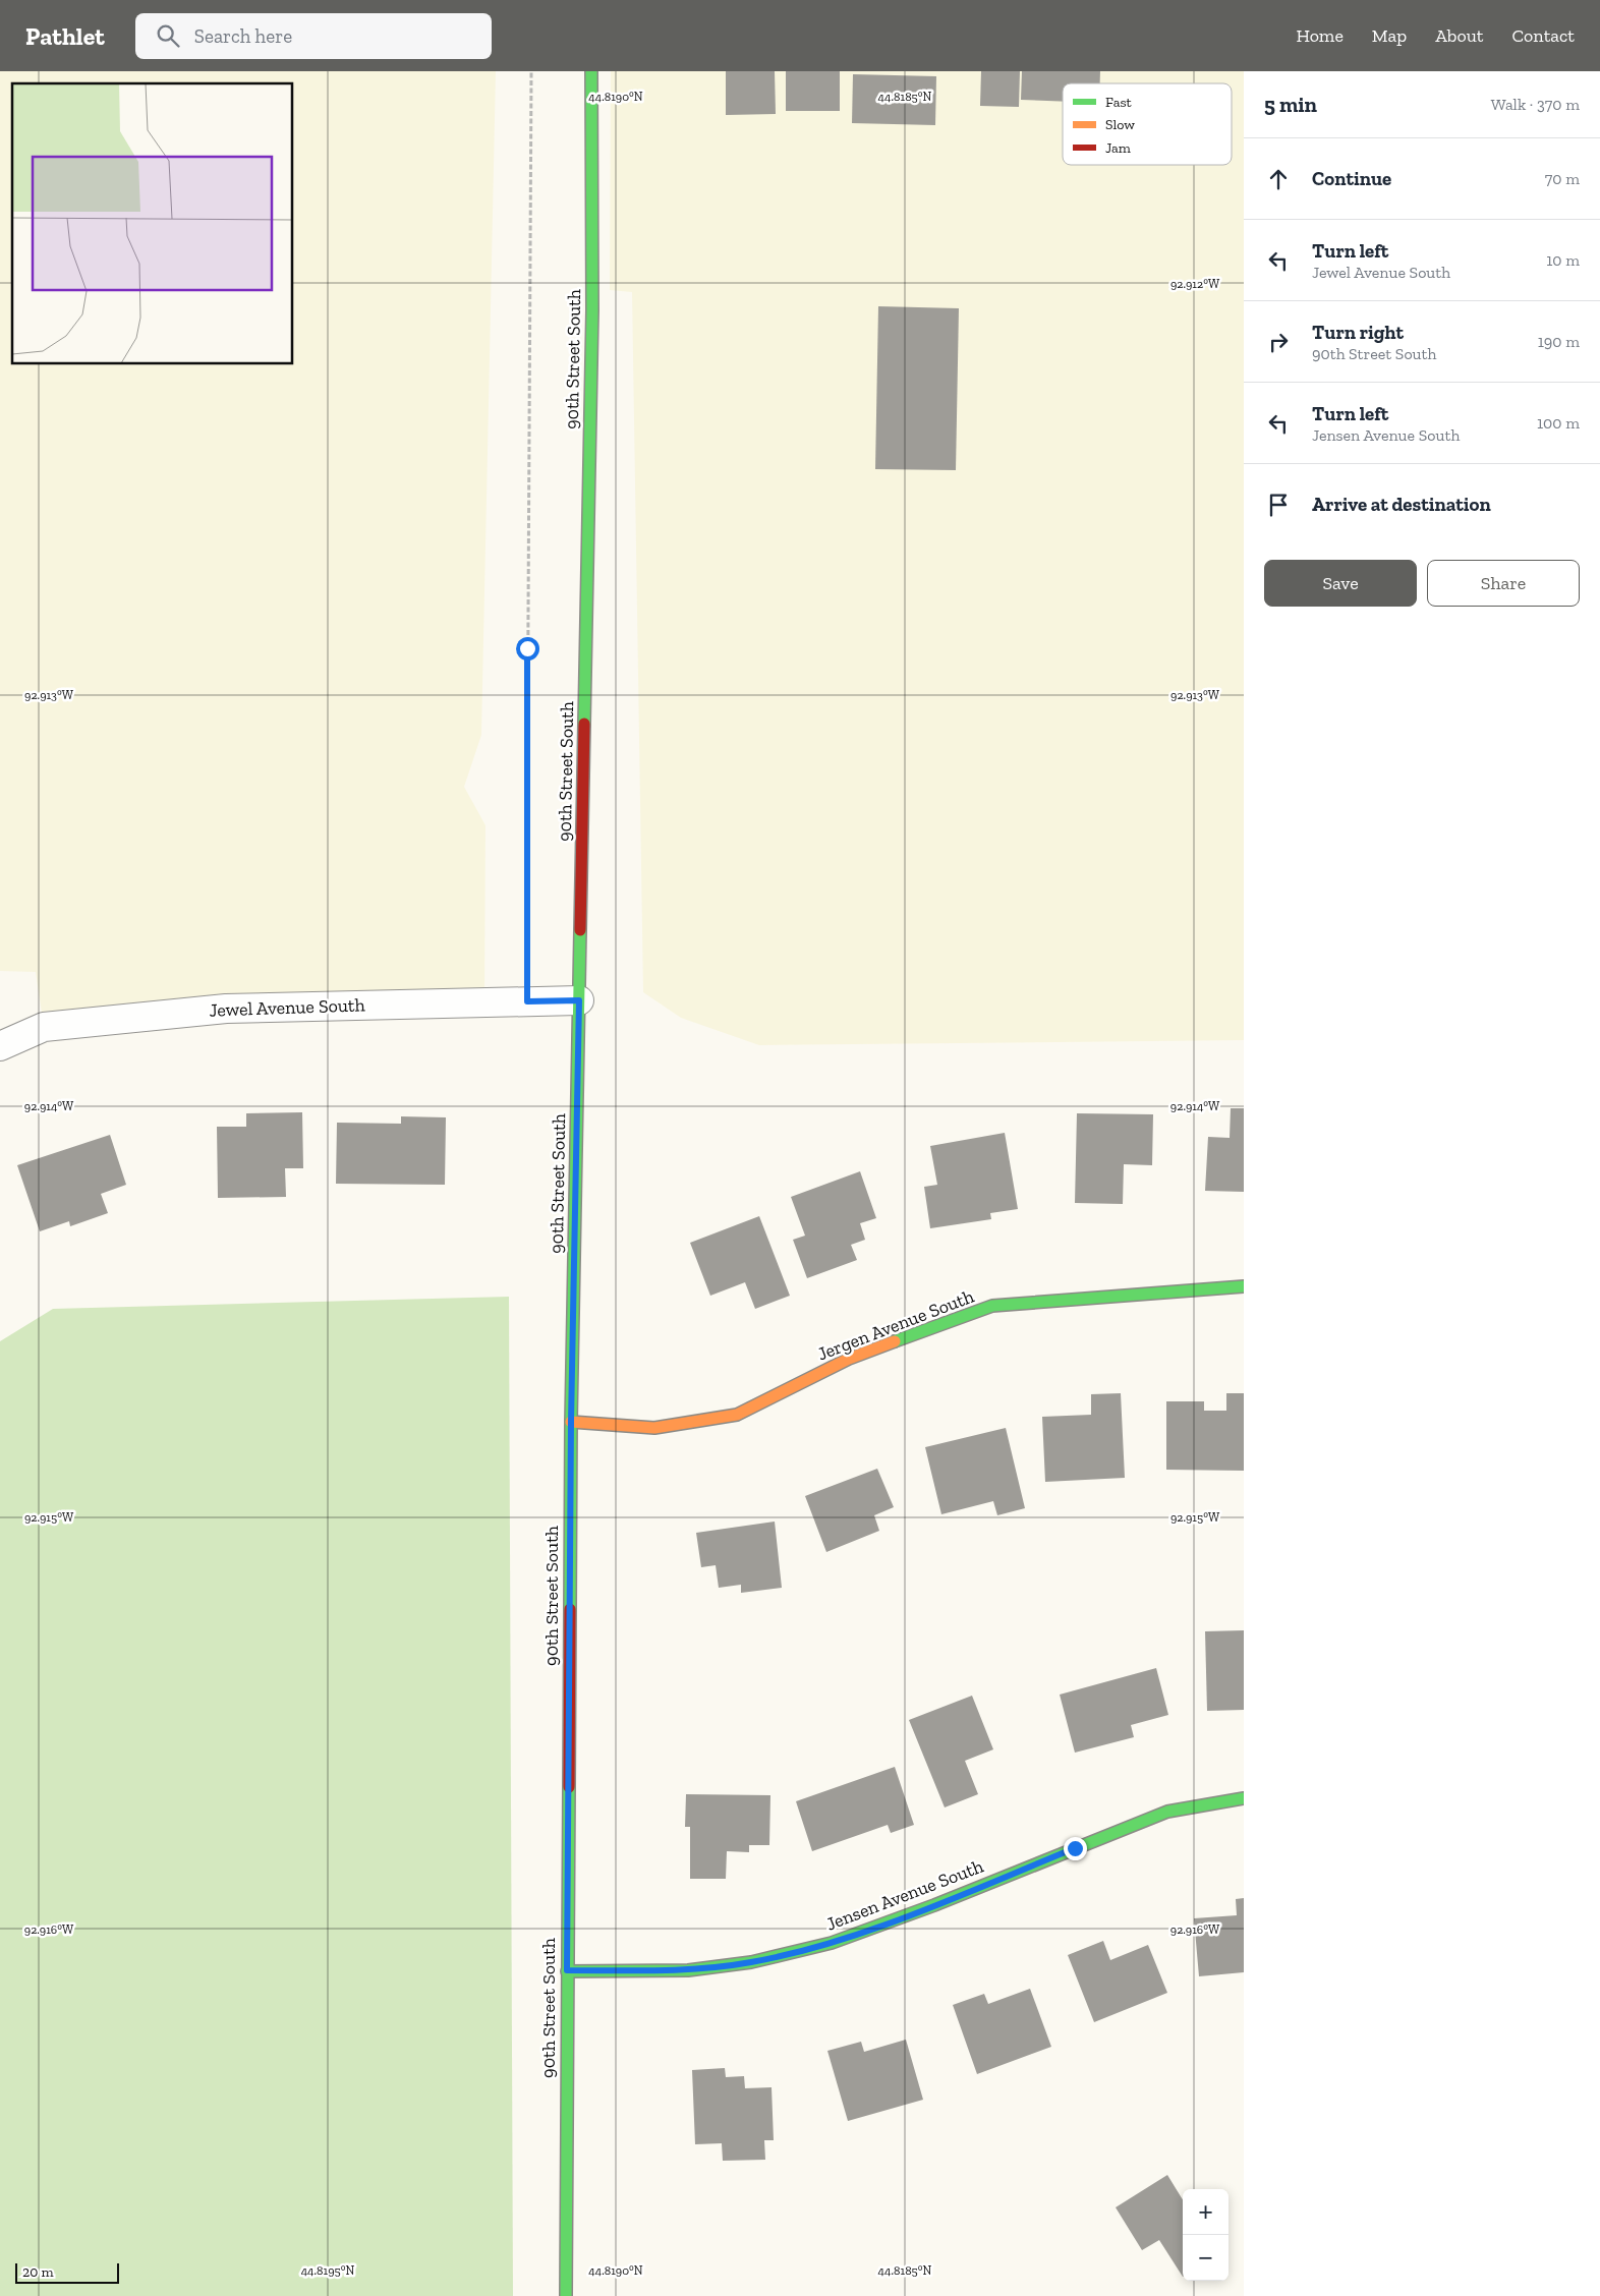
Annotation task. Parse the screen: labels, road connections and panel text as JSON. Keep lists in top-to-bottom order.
{
  "streets": {
    "street": [
      "90th Street South",
      "Jewel Avenue South",
      "Jergen Avenue South",
      "Jensen Avenue South"
    ]
  },
  "crossings": [
    ["90th Street South", "Jewel Avenue South"],
    ["90th Street South", "Jergen Avenue South"],
    ["90th Street South", "Jensen Avenue South"]
  ],
  "legend": ["Fast", "Slow", "Jam"],
  "scale_bar": "20 m",
  "page": {
    "header": "Pathlet",
    "search": "Search here",
    "nav": [
      "Home",
      "Map",
      "About",
      "Contact"
    ],
    "heading": ["5 min", "Walk · 370 m"],
    "list": [
      ["Continue", "70 m"],
      ["Turn left", "Jewel Avenue South", "10 m"],
      ["Turn right", "90th Street South", "190 m"],
      ["Turn left", "Jensen Avenue South", "100 m"],
      "Arrive at destination"
    ],
    "buttons": ["Save", "Share"],
    "map_buttons": ["+", "−"],
    "scale": "20 m"
  },
  "coordinates": [
    "44.8190°N",
    "44.8185°N",
    "92.912°W",
    "92.913°W",
    "92.914°W",
    "92.915°W",
    "92.916°W",
    "44.8195°N"
  ]
}
